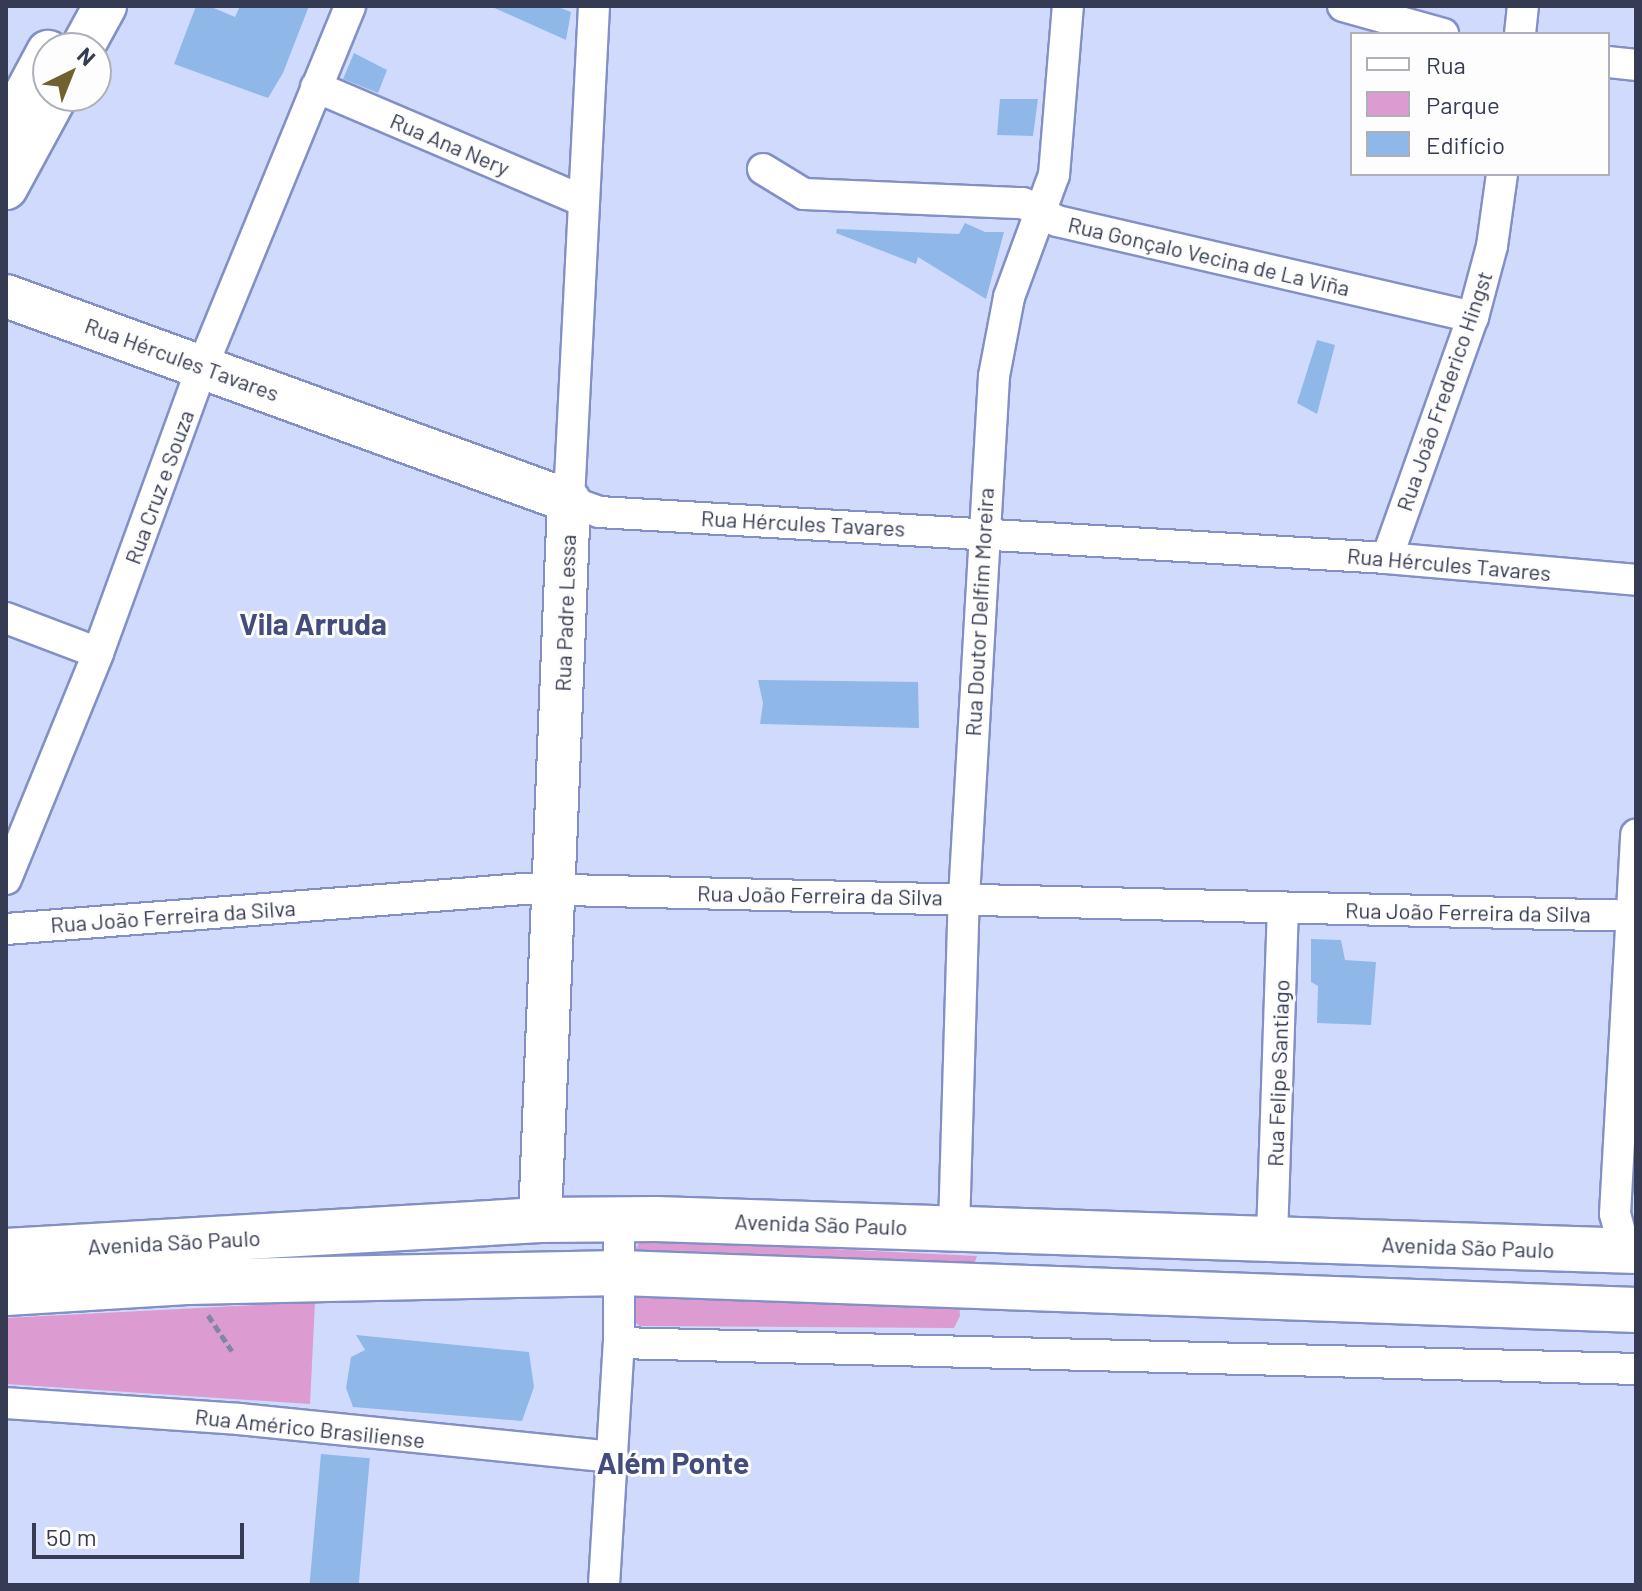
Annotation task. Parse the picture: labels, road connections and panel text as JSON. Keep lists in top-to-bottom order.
{
  "streets": {
    "main road": ["Rua Hércules Tavares", "Rua Padre Lessa", "Avenida São Paulo"],
    "street": [
      "Rua Ana Nery",
      "Rua Gonçalo Vecina de La Viña",
      "Rua João Frederico Hingst",
      "Rua Cruz e Souza",
      "Rua Doutor Delfim Moreira",
      "Rua João Ferreira da Silva",
      "Rua Felipe Santiago",
      "Rua Américo Brasiliense"
    ]
  },
  "crossings": [
    ["Rua Ana Nery", "Rua Cruz e Souza"],
    ["Rua Ana Nery", "Rua Padre Lessa"],
    ["Rua Gonçalo Vecina de La Viña", "Rua João Frederico Hingst"],
    ["Rua Gonçalo Vecina de La Viña", "Rua Doutor Delfim Moreira"],
    ["Rua Hércules Tavares", "Rua João Frederico Hingst"],
    ["Rua Hércules Tavares", "Rua Cruz e Souza"],
    ["Rua Hércules Tavares", "Rua Doutor Delfim Moreira"],
    ["Rua Hércules Tavares", "Rua Padre Lessa"],
    ["Rua Doutor Delfim Moreira", "Rua João Ferreira da Silva"],
    ["Rua Doutor Delfim Moreira", "Avenida São Paulo"],
    ["Rua Padre Lessa", "Rua João Ferreira da Silva"],
    ["Rua Padre Lessa", "Avenida São Paulo"],
    ["Rua João Ferreira da Silva", "Rua Felipe Santiago"],
    ["Rua Felipe Santiago", "Avenida São Paulo"]
  ],
  "districts": ["Vila Arruda", "Além Ponte"],
  "legend": ["Rua", "Parque", "Edifício"],
  "scale_bar": "50 m",
  "north": "top right"
}
